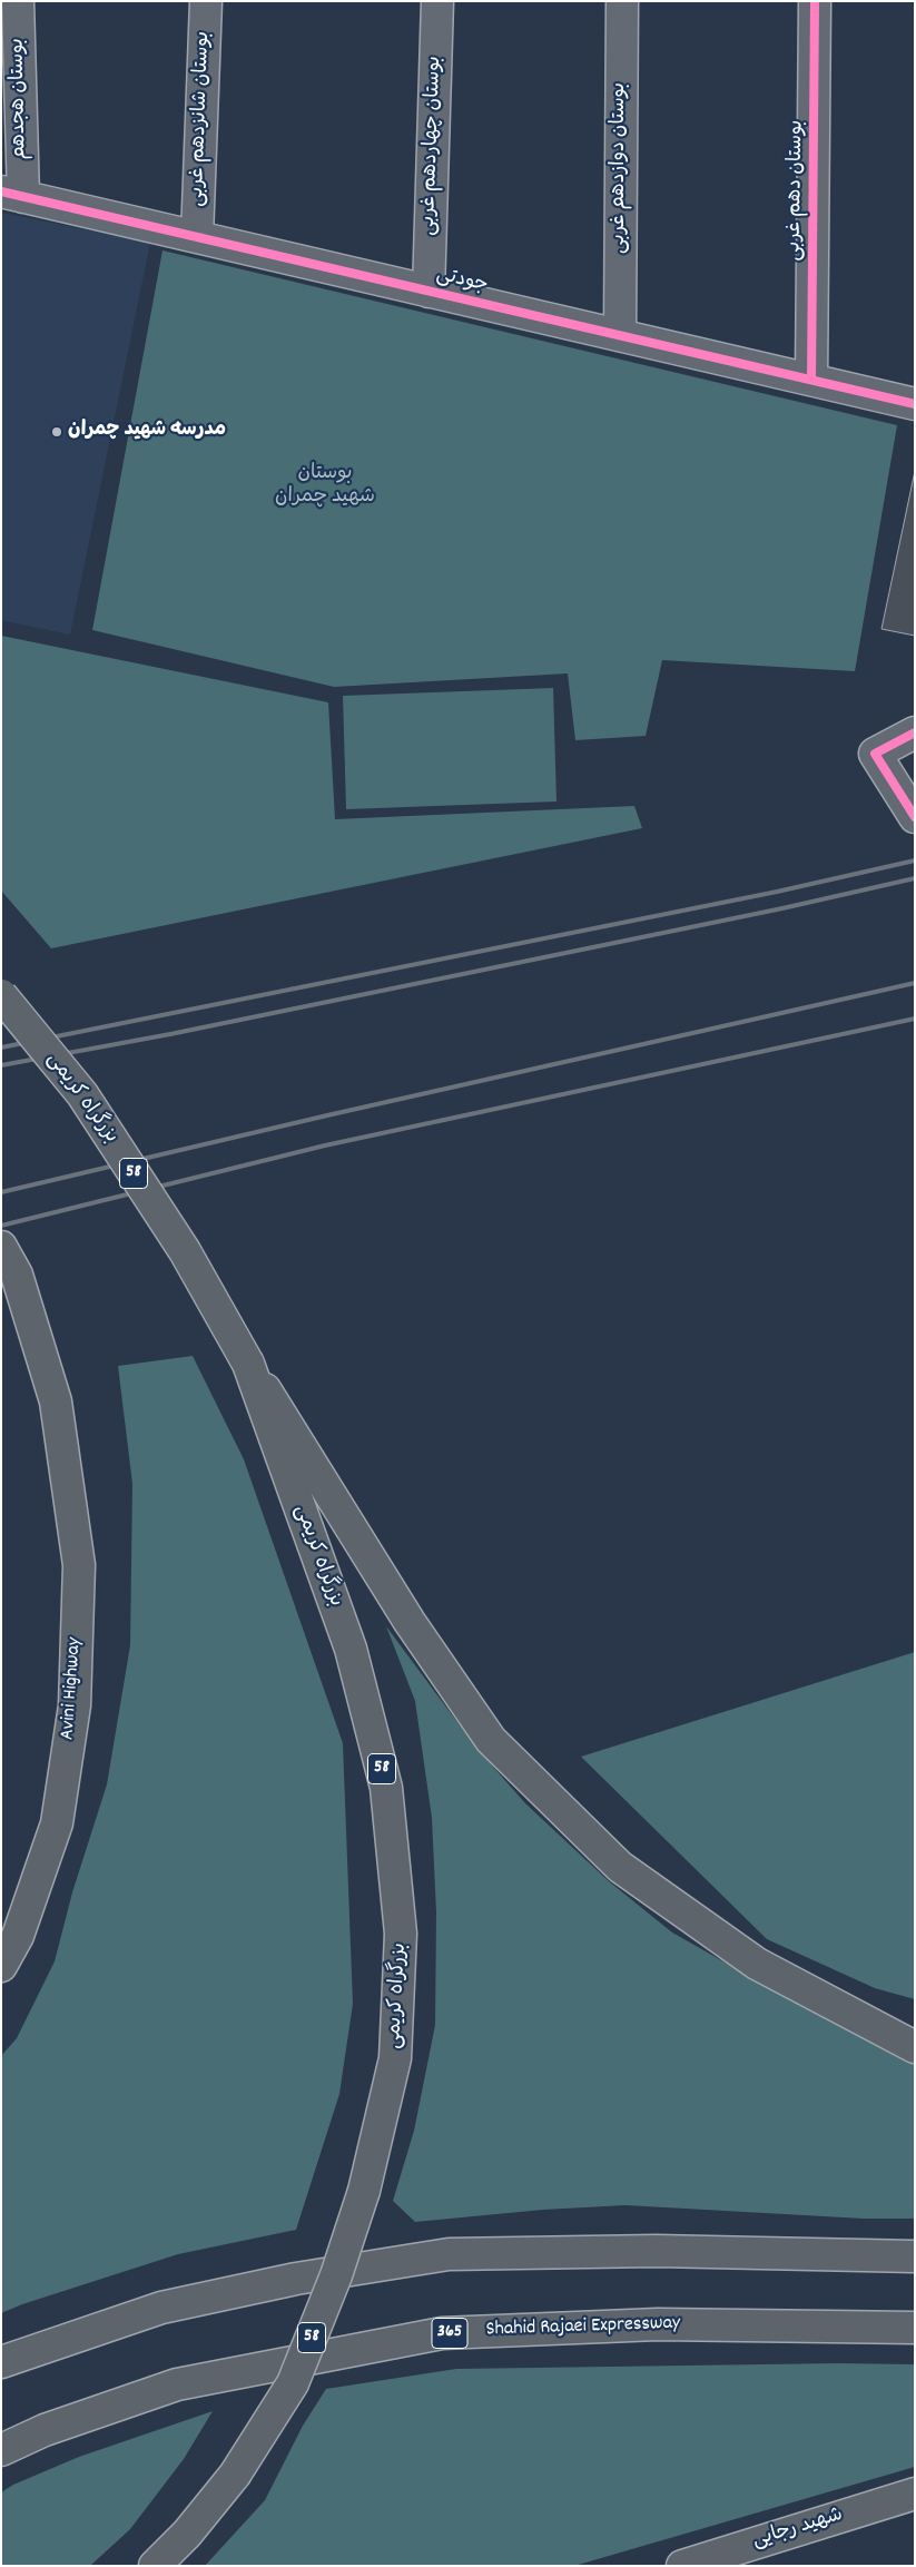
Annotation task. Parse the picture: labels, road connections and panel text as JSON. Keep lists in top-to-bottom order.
{
  "streets": {
    "main road": [
      "بزرگراه کریمی",
      "58",
      "Avini Highway",
      "Shahid Rajaei Expressway",
      "365",
      "شهید رجایی"
    ],
    "street": [
      "بوستان هجدهم",
      "بوستان شانزدهم غربی",
      "بوستان چهاردهم غربی",
      "بوستان دوازدهم غربی",
      "بوستان دهم غربی",
      "جودتی"
    ]
  },
  "crossings": [
    ["بوستان هجدهم", "جودتی"],
    ["بوستان شانزدهم غربی", "جودتی"],
    ["بوستان چهاردهم غربی", "جودتی"],
    ["بوستان دوازدهم غربی", "جودتی"],
    ["بوستان دهم غربی", "جودتی"]
  ],
  "parks": ["بوستان شهید چمران"],
  "places": ["مدرسه شهید چمران"]
}
